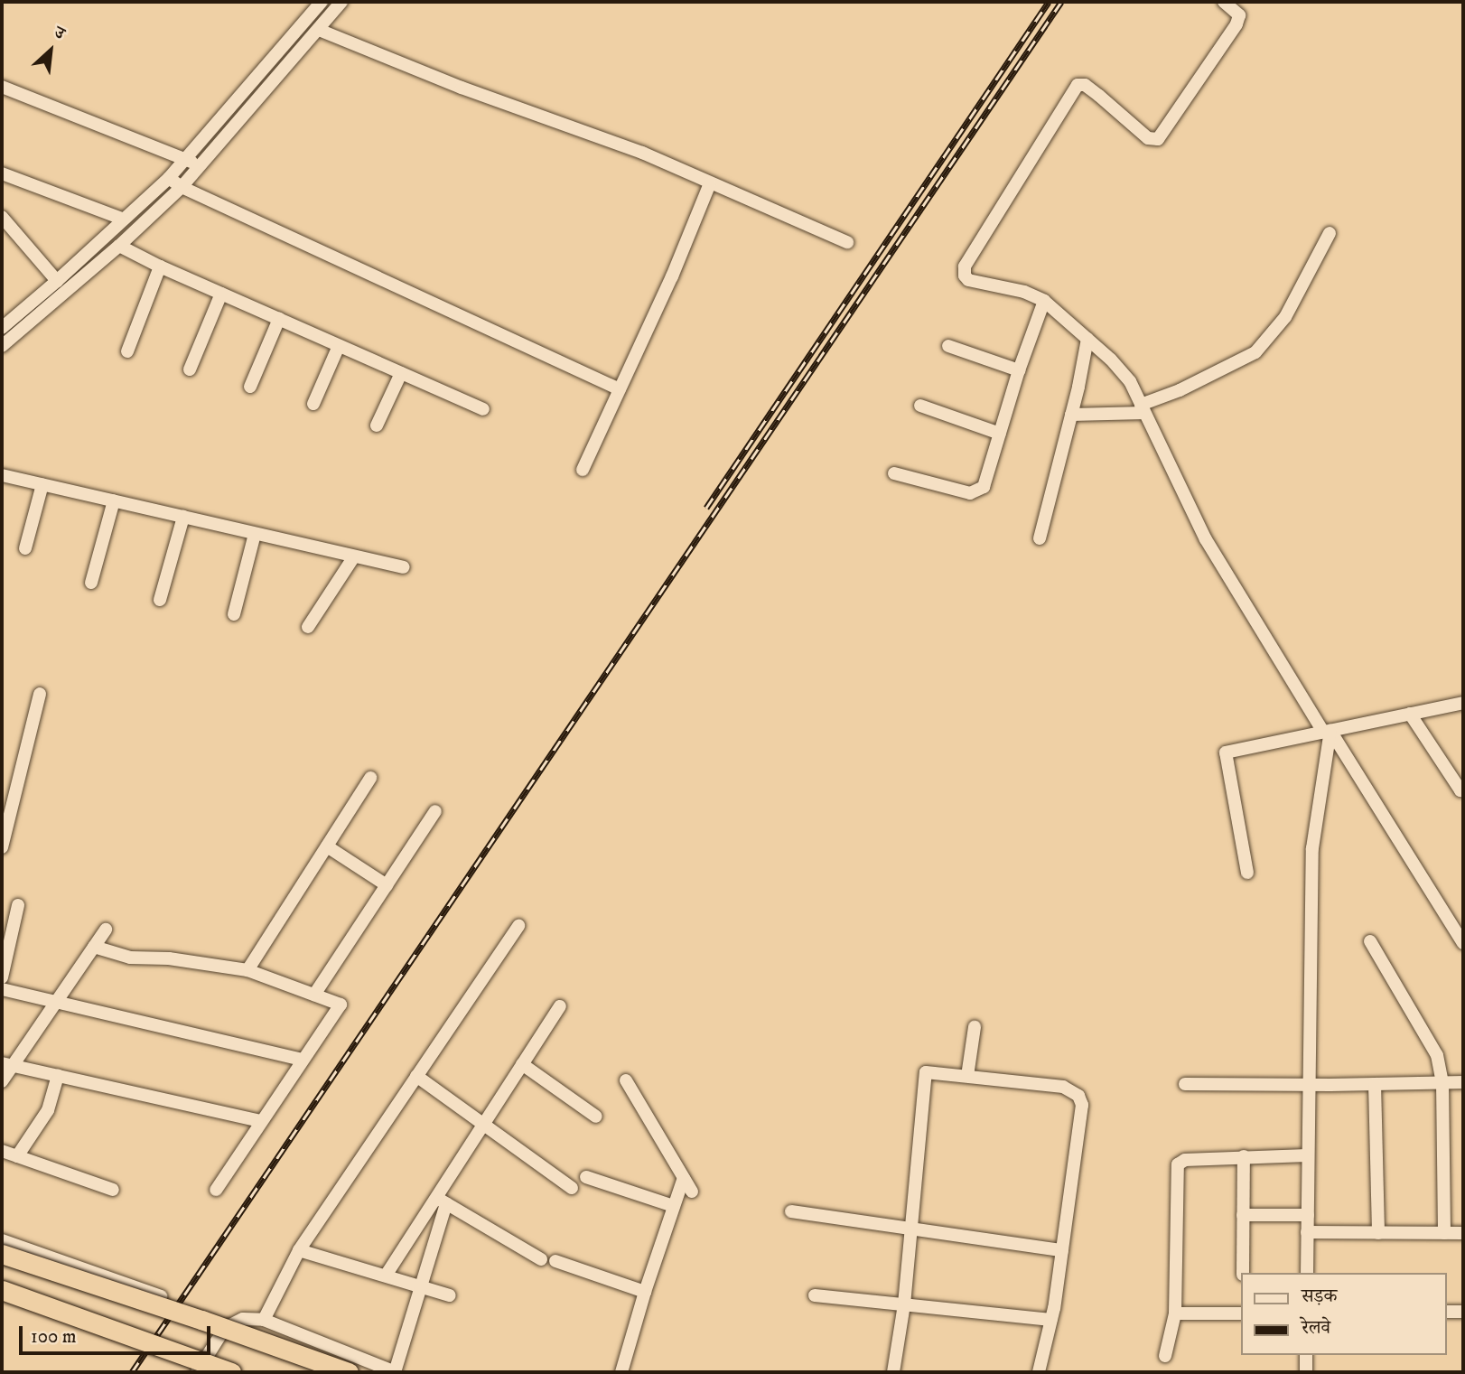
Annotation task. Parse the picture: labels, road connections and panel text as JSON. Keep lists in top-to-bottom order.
{
  "legend": ["सड़क", "रेलवे"],
  "scale_bar": "100 m",
  "north": "top right"
}
